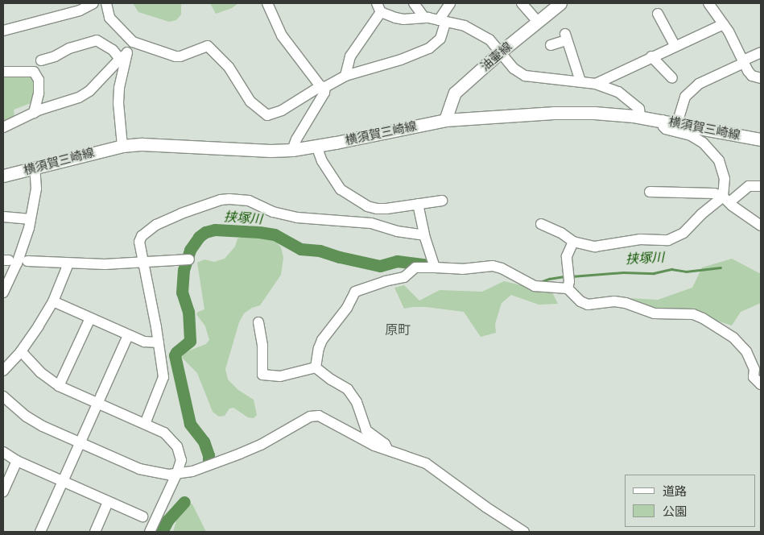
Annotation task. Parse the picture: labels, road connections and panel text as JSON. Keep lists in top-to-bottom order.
{
  "streets": {
    "main road": ["油壷線", "横須賀三崎線"]
  },
  "crossings": [
    ["油壷線", "横須賀三崎線"]
  ],
  "districts": ["原町"],
  "water": ["挟塚川"],
  "legend": ["道路", "公園"]
}
